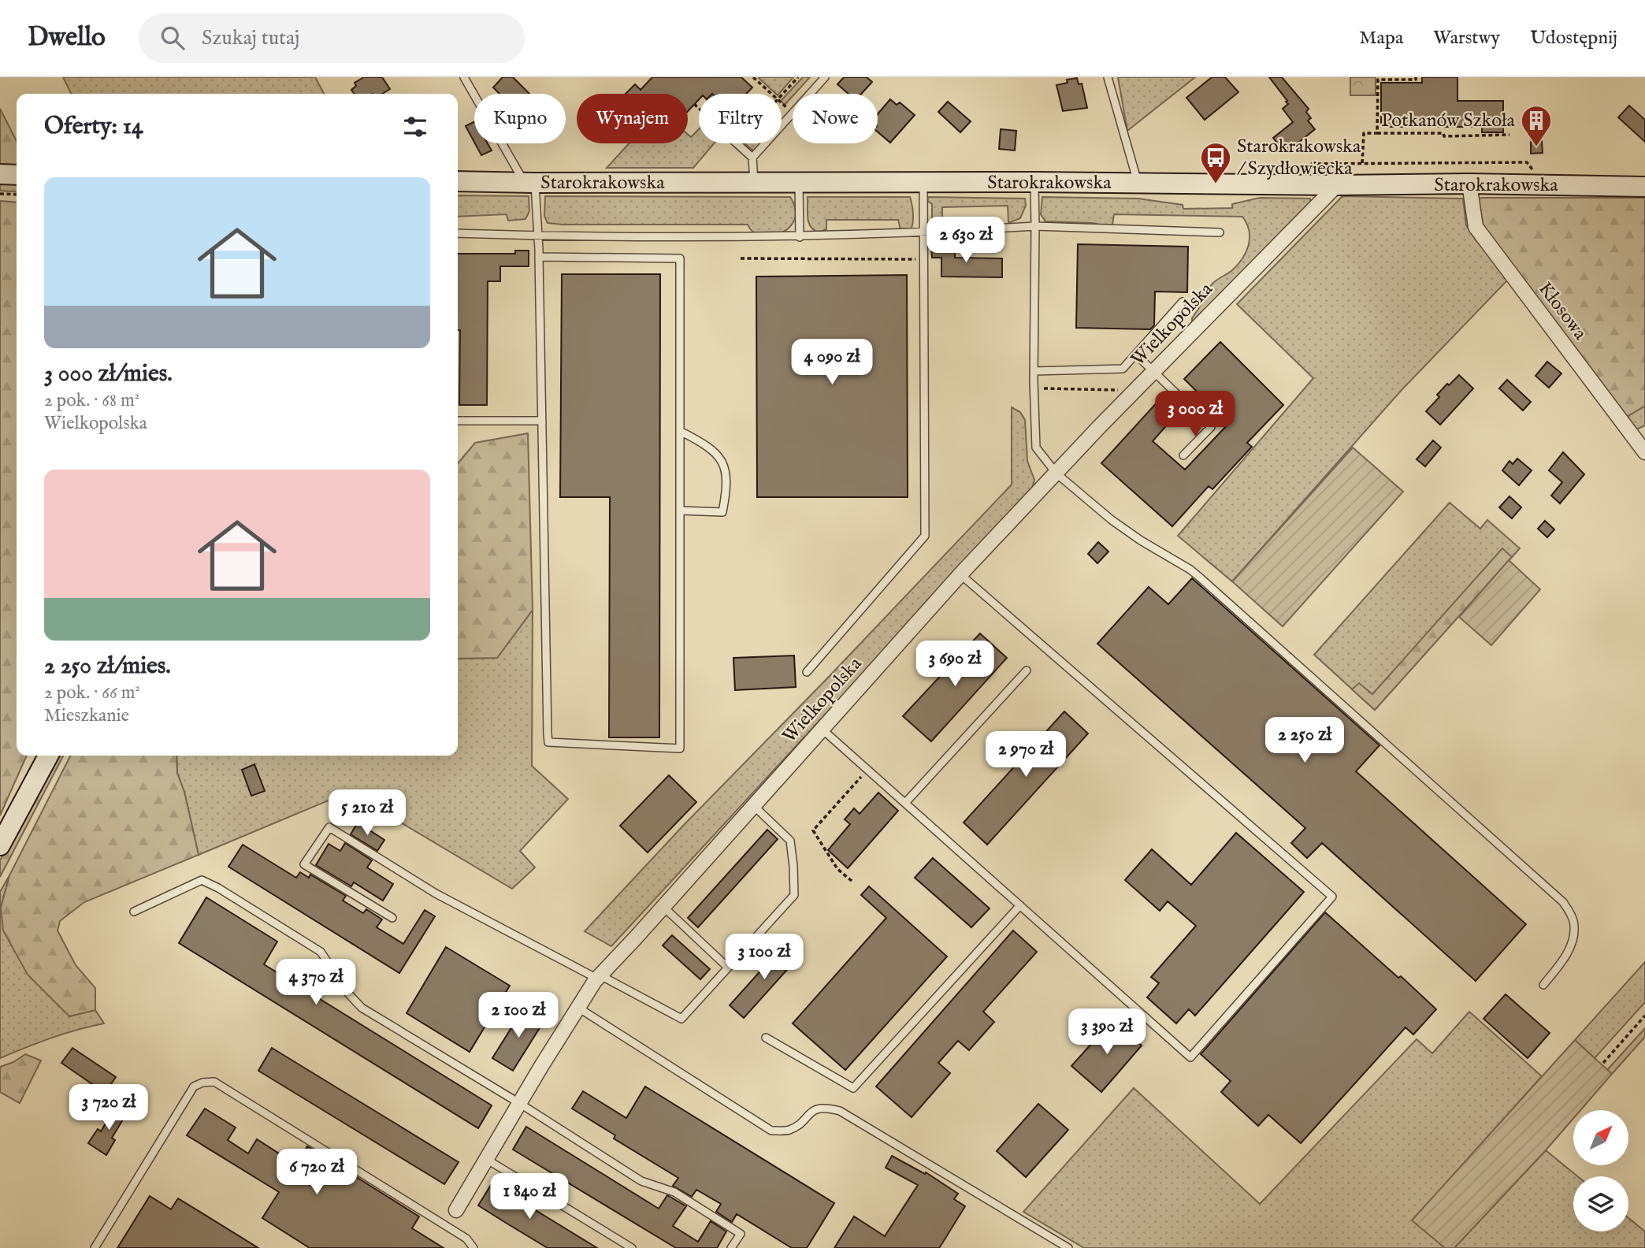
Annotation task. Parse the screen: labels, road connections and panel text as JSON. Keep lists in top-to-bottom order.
{
  "streets": {
    "street": ["Starokrakowska", "Kłosowa", "Wielkopolska"]
  },
  "crossings": [
    ["Starokrakowska", "Kłosowa"],
    ["Starokrakowska", "Wielkopolska"]
  ],
  "places": {
    "building": ["Potkanów Szkoła"],
    "bus stop": ["Starokrakowska / Szydłowiecka"]
  },
  "north": "top right",
  "page": {
    "header": "Dwello",
    "search": "Szukaj tutaj",
    "nav": ["Mapa", "Warstwy", "Udostępnij"],
    "chip": [
      "Kupno",
      "Wynajem",
      "Filtry",
      "Nowe"
    ],
    "heading": "Oferty: 14",
    "list": [
      {
        "name": "3 000 zł/mies.",
        "note": "2 pok. · 68 m² · Wielkopolska"
      },
      {
        "name": "2 250 zł/mies.",
        "note": "2 pok. · 66 m² · Mieszkanie"
      }
    ],
    "price": [
      "2 630 zł",
      "4 090 zł",
      "3 000 zł",
      "3 690 zł",
      "2 250 zł",
      "2 970 zł",
      "5 210 zł",
      "3 100 zł",
      "4 370 zł",
      "2 100 zł",
      "3 390 zł",
      "3 720 zł",
      "6 720 zł",
      "1 840 zł"
    ]
  }
}
